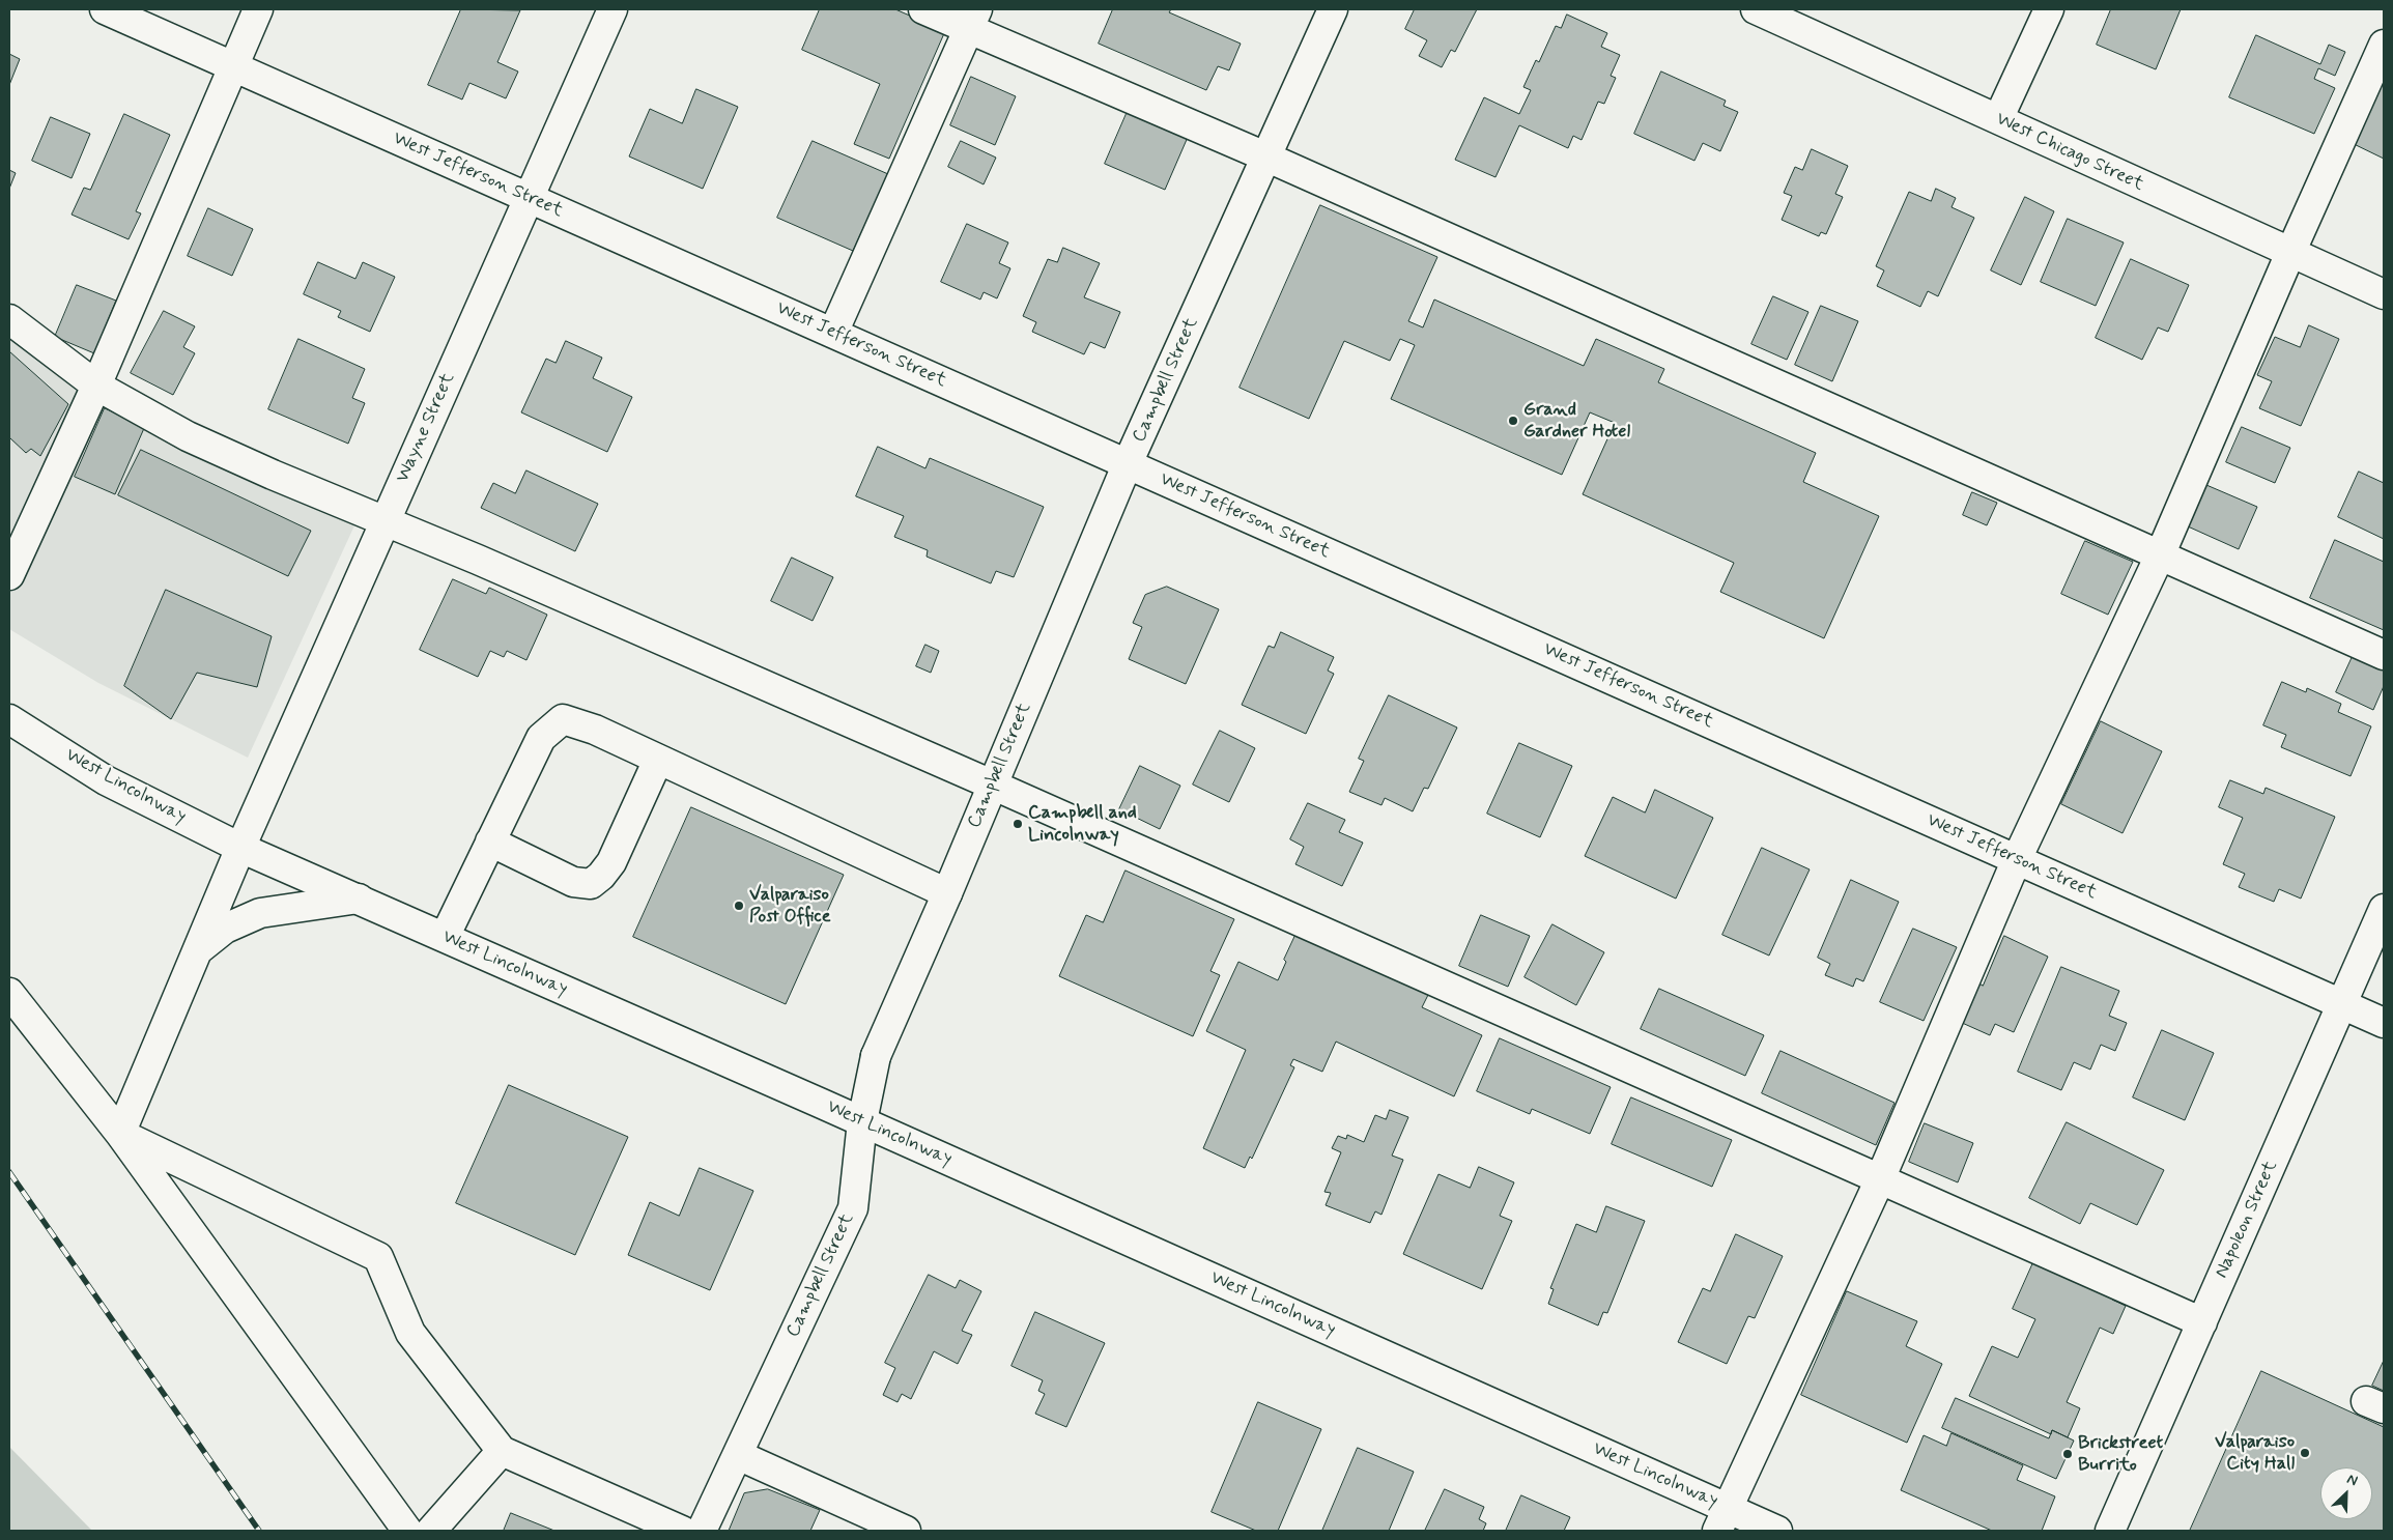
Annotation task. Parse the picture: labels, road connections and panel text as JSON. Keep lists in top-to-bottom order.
{
  "streets": {
    "street": [
      "West Chicago Street",
      "West Jefferson Street",
      "Campbell Street",
      "Wayne Street",
      "West Lincolnway",
      "Napoleon Street"
    ]
  },
  "crossings": [
    ["West Jefferson Street", "Campbell Street"],
    ["West Jefferson Street", "Wayne Street"],
    ["West Jefferson Street", "Napoleon Street"],
    ["Campbell Street", "West Lincolnway"],
    ["Wayne Street", "West Lincolnway"]
  ],
  "places": [
    "Grand Gardner Hotel",
    "Campbell and Lincolnway",
    "Valparaiso Post Office",
    "Valparaiso City Hall",
    "Brickstreet Burrito"
  ],
  "north": "top right"
}
